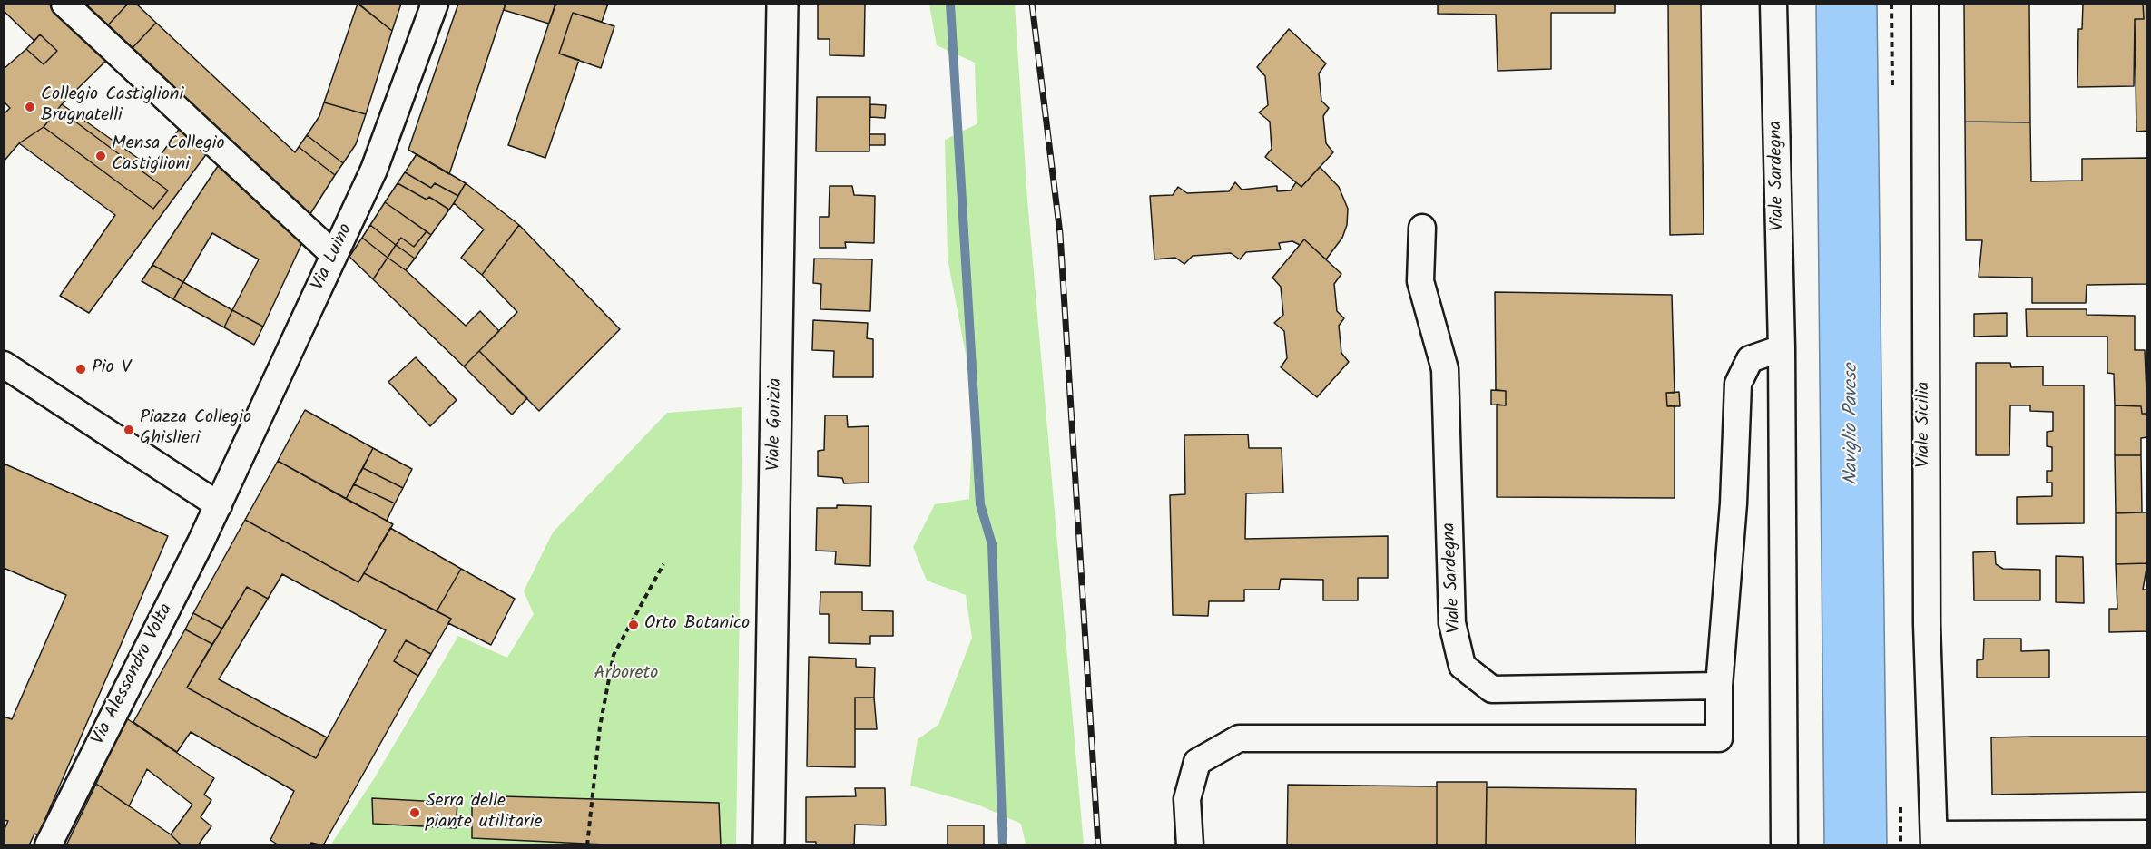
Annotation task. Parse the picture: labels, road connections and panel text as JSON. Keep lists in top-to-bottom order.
{
  "streets": {
    "street": [
      "Viale Sardegna",
      "Via Luino",
      "Viale Gorizia",
      "Viale Sicilia",
      "Via Alessandro Volta"
    ]
  },
  "crossings": [
    ["Via Luino", "Via Alessandro Volta"]
  ],
  "water": ["Naviglio Pavese"],
  "parks": ["Arboreto"],
  "places": [
    "Collegio Castiglioni Brugnatelli",
    "Mensa Collegio Castiglioni",
    "Pio V",
    "Piazza Collegio Ghislieri",
    "Orto Botanico",
    "Serra delle piante utilitarie"
  ]
}
